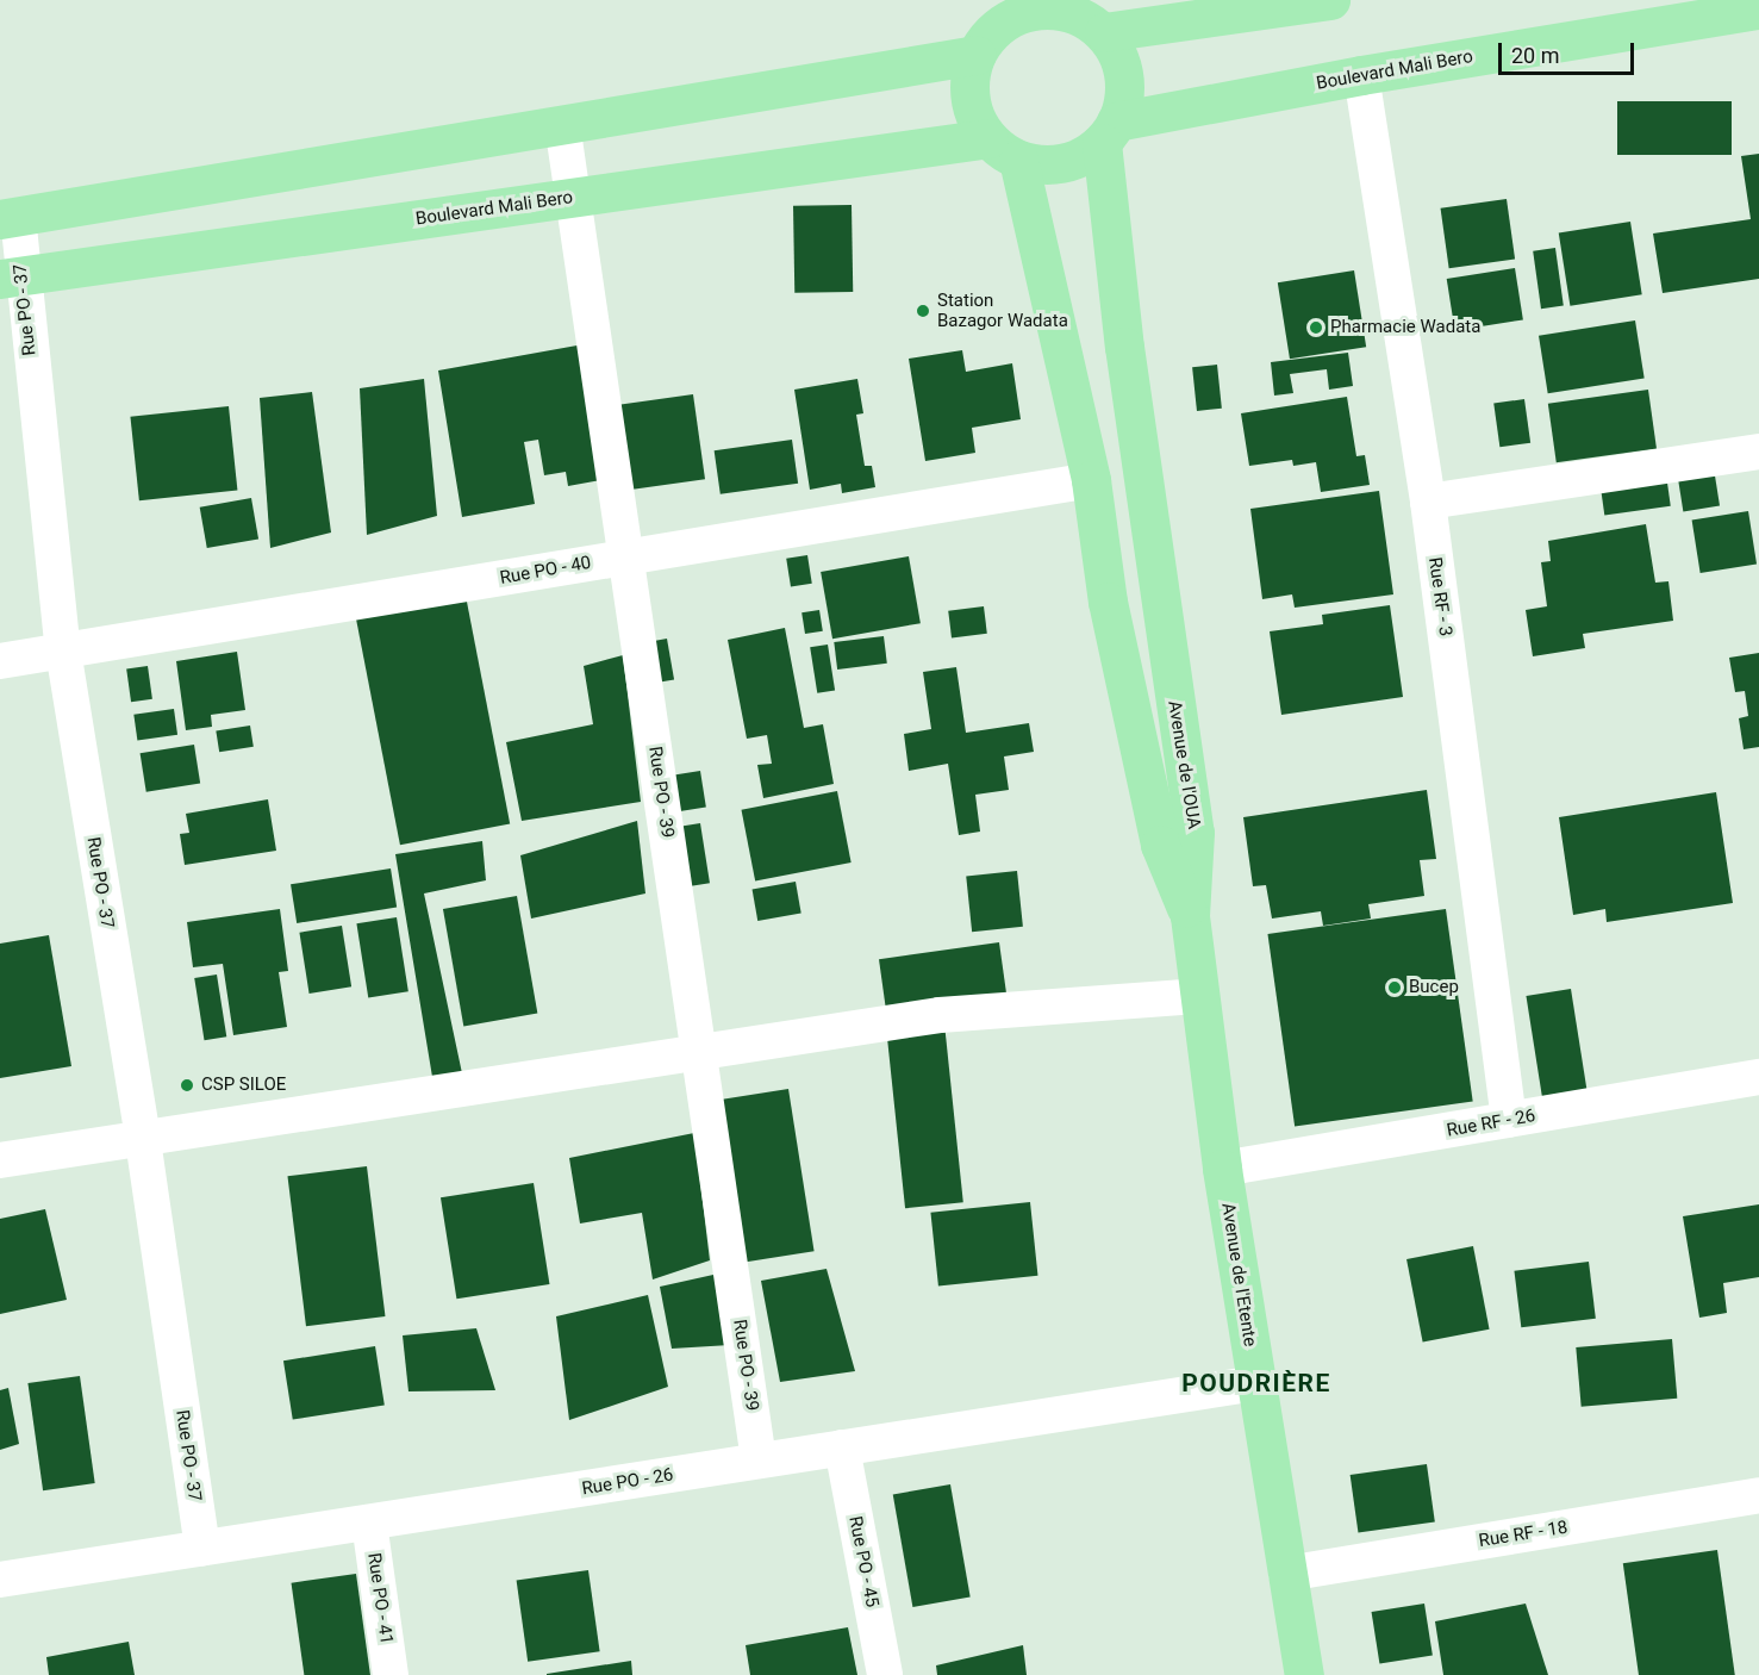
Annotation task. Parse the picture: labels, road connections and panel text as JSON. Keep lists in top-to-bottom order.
{
  "streets": {
    "main road": ["Boulevard Mali Bero", "Avenue de l'OUA", "Avenue de l'Etente"],
    "street": [
      "Rue PO - 37",
      "Rue PO - 40",
      "Rue RF - 3",
      "Rue PO - 39",
      "Rue RF - 26",
      "Rue PO - 26",
      "Rue RF - 18",
      "Rue PO - 45",
      "Rue PO - 41"
    ]
  },
  "crossings": [
    ["Boulevard Mali Bero", "Rue PO - 37"],
    ["Boulevard Mali Bero", "Rue RF - 3"],
    ["Boulevard Mali Bero", "Avenue de l'OUA"],
    ["Boulevard Mali Bero", "Rue PO - 39"],
    ["Rue PO - 37", "Rue PO - 40"],
    ["Rue PO - 37", "Rue PO - 26"],
    ["Rue PO - 40", "Avenue de l'OUA"],
    ["Rue PO - 40", "Rue PO - 39"],
    ["Rue RF - 3", "Rue RF - 26"],
    ["Avenue de l'OUA", "Avenue de l'Etente"],
    ["Rue PO - 39", "Rue PO - 26"],
    ["Rue RF - 26", "Avenue de l'Etente"],
    ["Avenue de l'Etente", "Rue PO - 26"],
    ["Avenue de l'Etente", "Rue RF - 18"],
    ["Rue PO - 26", "Rue PO - 45"],
    ["Rue PO - 26", "Rue PO - 41"]
  ],
  "districts": ["POUDRIÈRE"],
  "places": [
    "Station Bazagor Wadata",
    "Pharmacie Wadata",
    "Bucep",
    "CSP SILOE"
  ],
  "scale_bar": "20 m"
}
